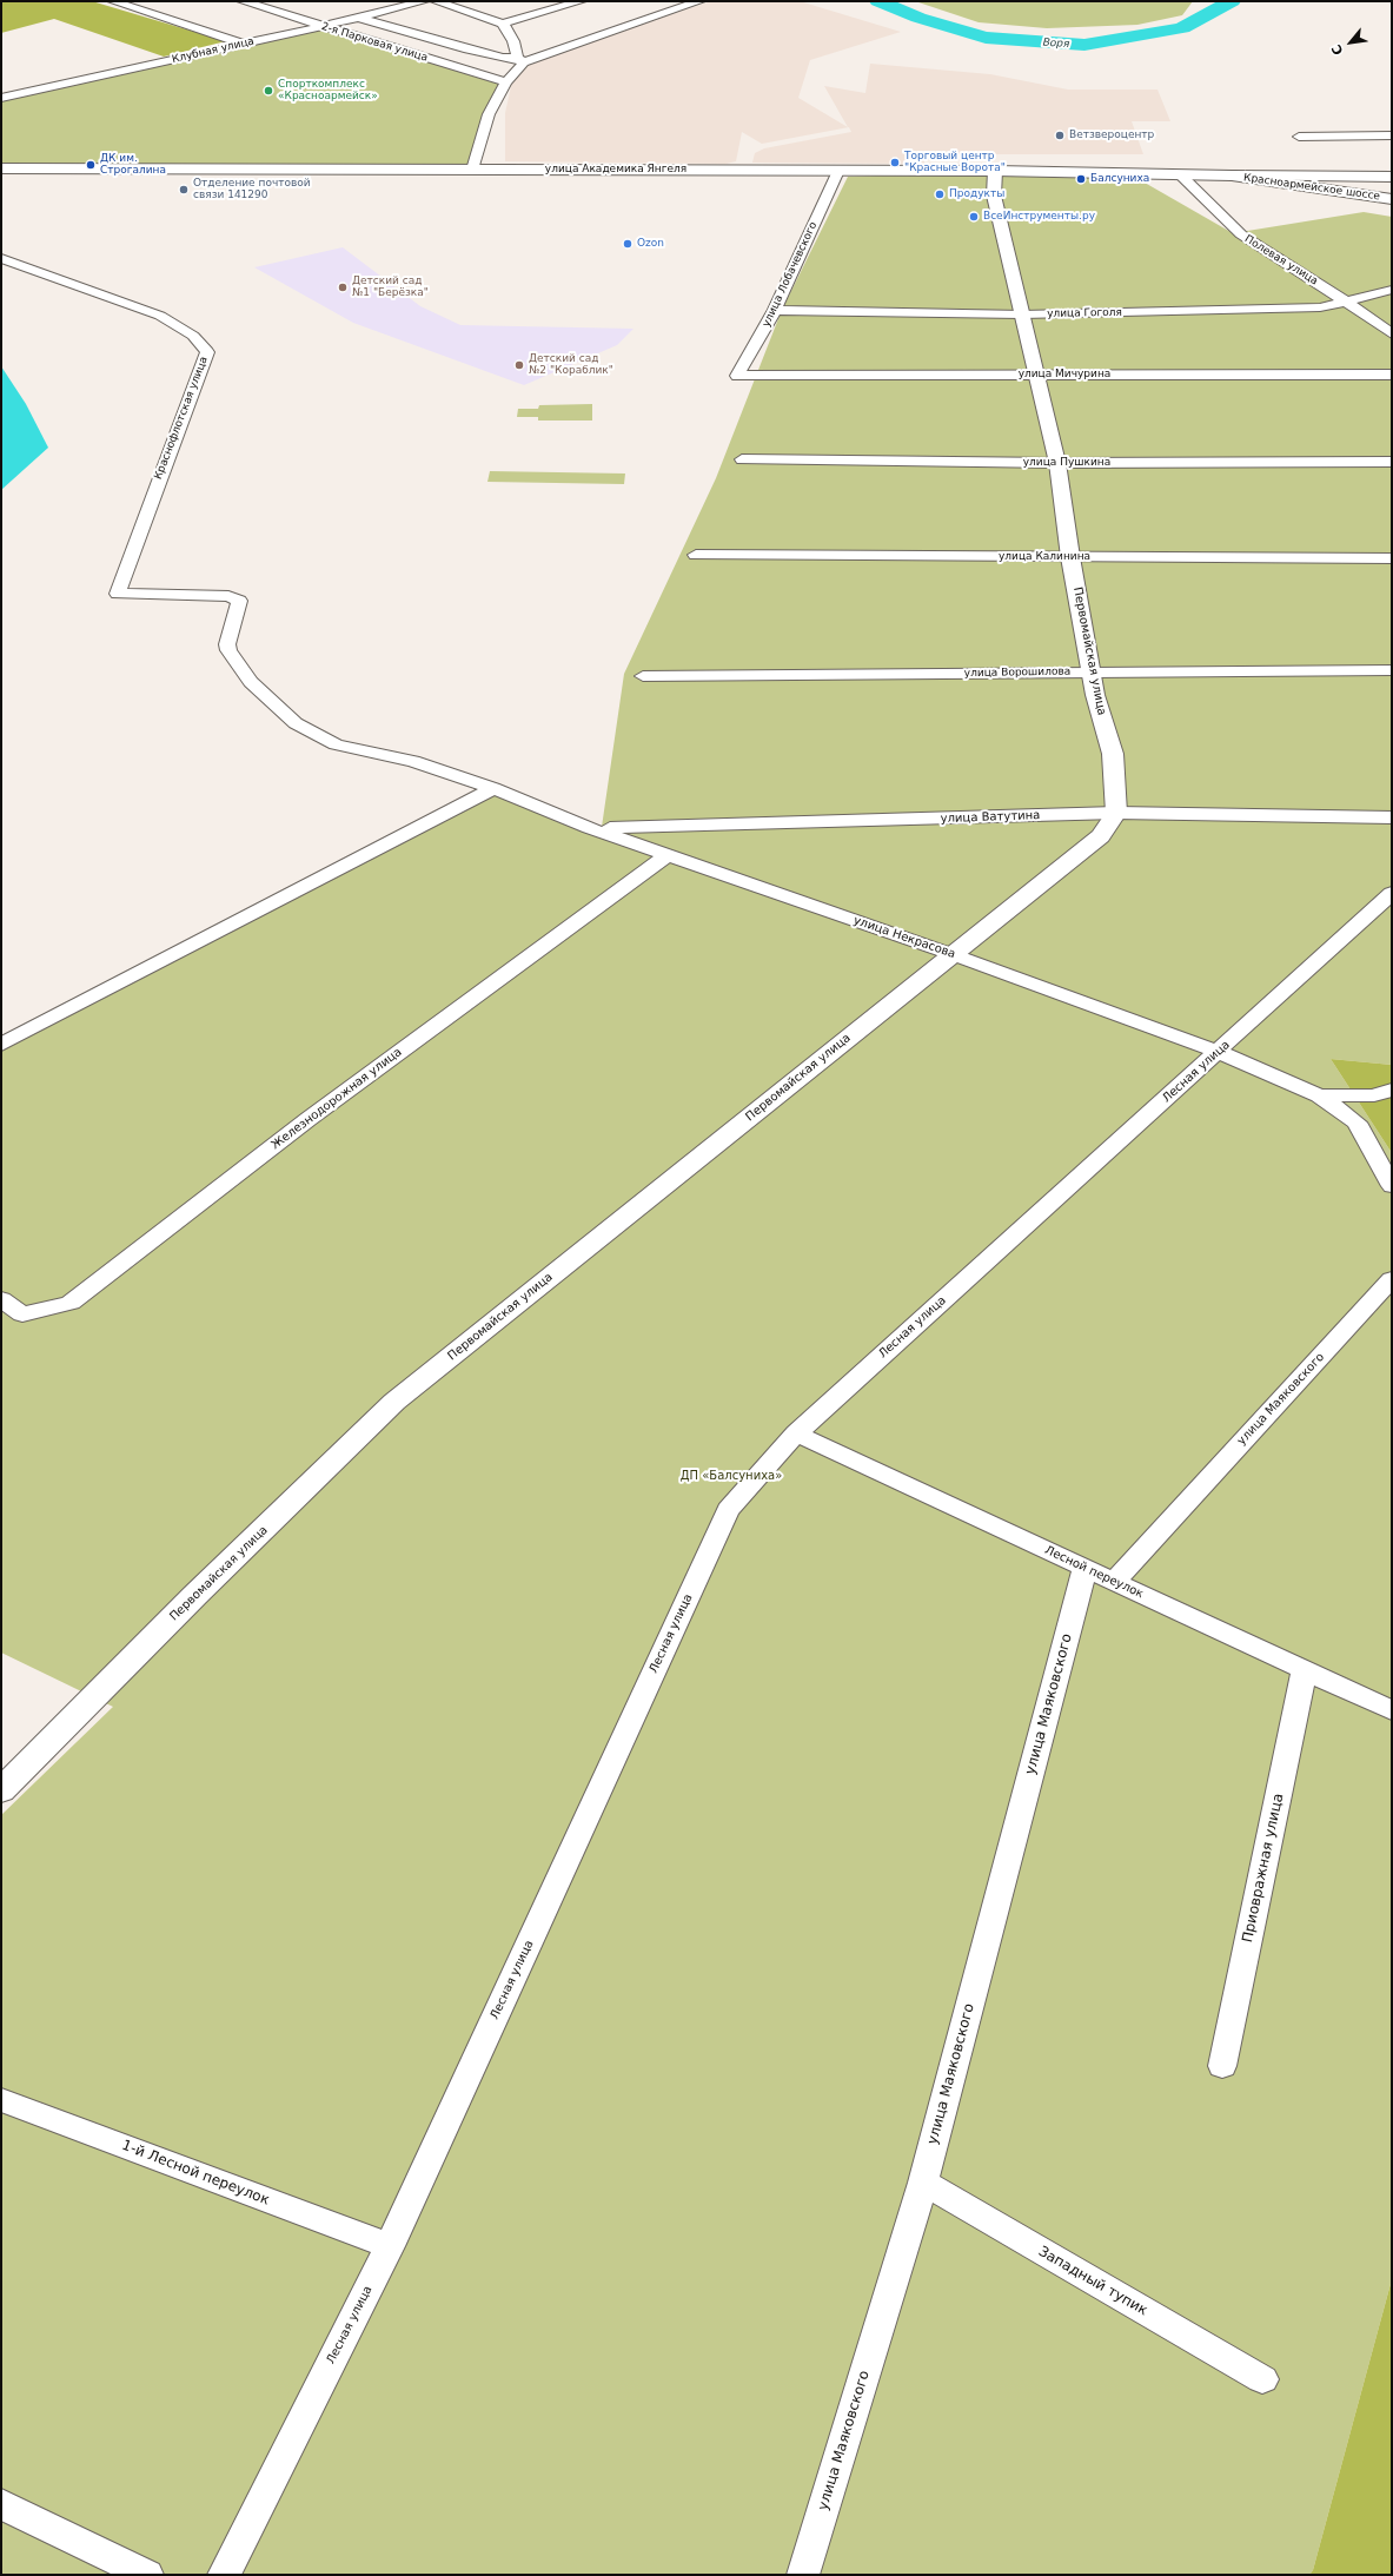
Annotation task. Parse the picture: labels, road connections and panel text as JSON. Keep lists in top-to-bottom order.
{
  "streets": {
    "street": [
      "2-я Парковая улица",
      "Клубная улица",
      "улица Академика Янгеля",
      "Красноармейское шоссе",
      "Полевая улица",
      "улица Лобачевского",
      "улица Гоголя",
      "улица Мичурина",
      "Краснофлотская улица",
      "улица Пушкина",
      "улица Калинина",
      "Первомайская улица",
      "улица Ворошилова",
      "улица Ватутина",
      "улица Некрасова",
      "Лесная улица",
      "Железнодорожная улица",
      "улица Маяковского",
      "Лесной переулок",
      "Приовражная улица",
      "1-й Лесной переулок",
      "Западный тупик"
    ]
  },
  "crossings": [
    ["2-я Парковая улица", "Клубная улица"],
    ["улица Академика Янгеля", "Красноармейское шоссе"],
    ["улица Академика Янгеля", "Полевая улица"],
    ["улица Академика Янгеля", "улица Лобачевского"],
    ["улица Академика Янгеля", "Первомайская улица"],
    ["Полевая улица", "улица Гоголя"],
    ["улица Лобачевского", "улица Гоголя"],
    ["улица Лобачевского", "улица Мичурина"],
    ["улица Гоголя", "Первомайская улица"],
    ["улица Мичурина", "Первомайская улица"],
    ["Краснофлотская улица", "улица Некрасова"],
    ["улица Пушкина", "Первомайская улица"],
    ["улица Калинина", "Первомайская улица"],
    ["Первомайская улица", "улица Ворошилова"],
    ["Первомайская улица", "улица Ватутина"],
    ["Первомайская улица", "улица Некрасова"],
    ["улица Ватутина", "улица Некрасова"],
    ["улица Некрасова", "Лесная улица"],
    ["улица Некрасова", "Железнодорожная улица"],
    ["Лесная улица", "Лесной переулок"],
    ["Лесная улица", "1-й Лесной переулок"],
    ["улица Маяковского", "Лесной переулок"],
    ["улица Маяковского", "Западный тупик"],
    ["Лесной переулок", "Приовражная улица"]
  ],
  "water": ["Воря"],
  "parks": ["ДП «Балсуниха»"],
  "places": [
    "Спорткомплекс «Красноармейск»",
    "Ветзвероцентр",
    "Торговый центр \"Красные Ворота\"",
    "ДК им. Строгалина",
    "Балсуниха",
    "Отделение почтовой связи 141290",
    "Продукты",
    "ВсеИнструменты.ру",
    "Ozon",
    "Детский сад №1 \"Берёзка\"",
    "Детский сад №2 \"Кораблик\""
  ],
  "north": "bottom left"
}
